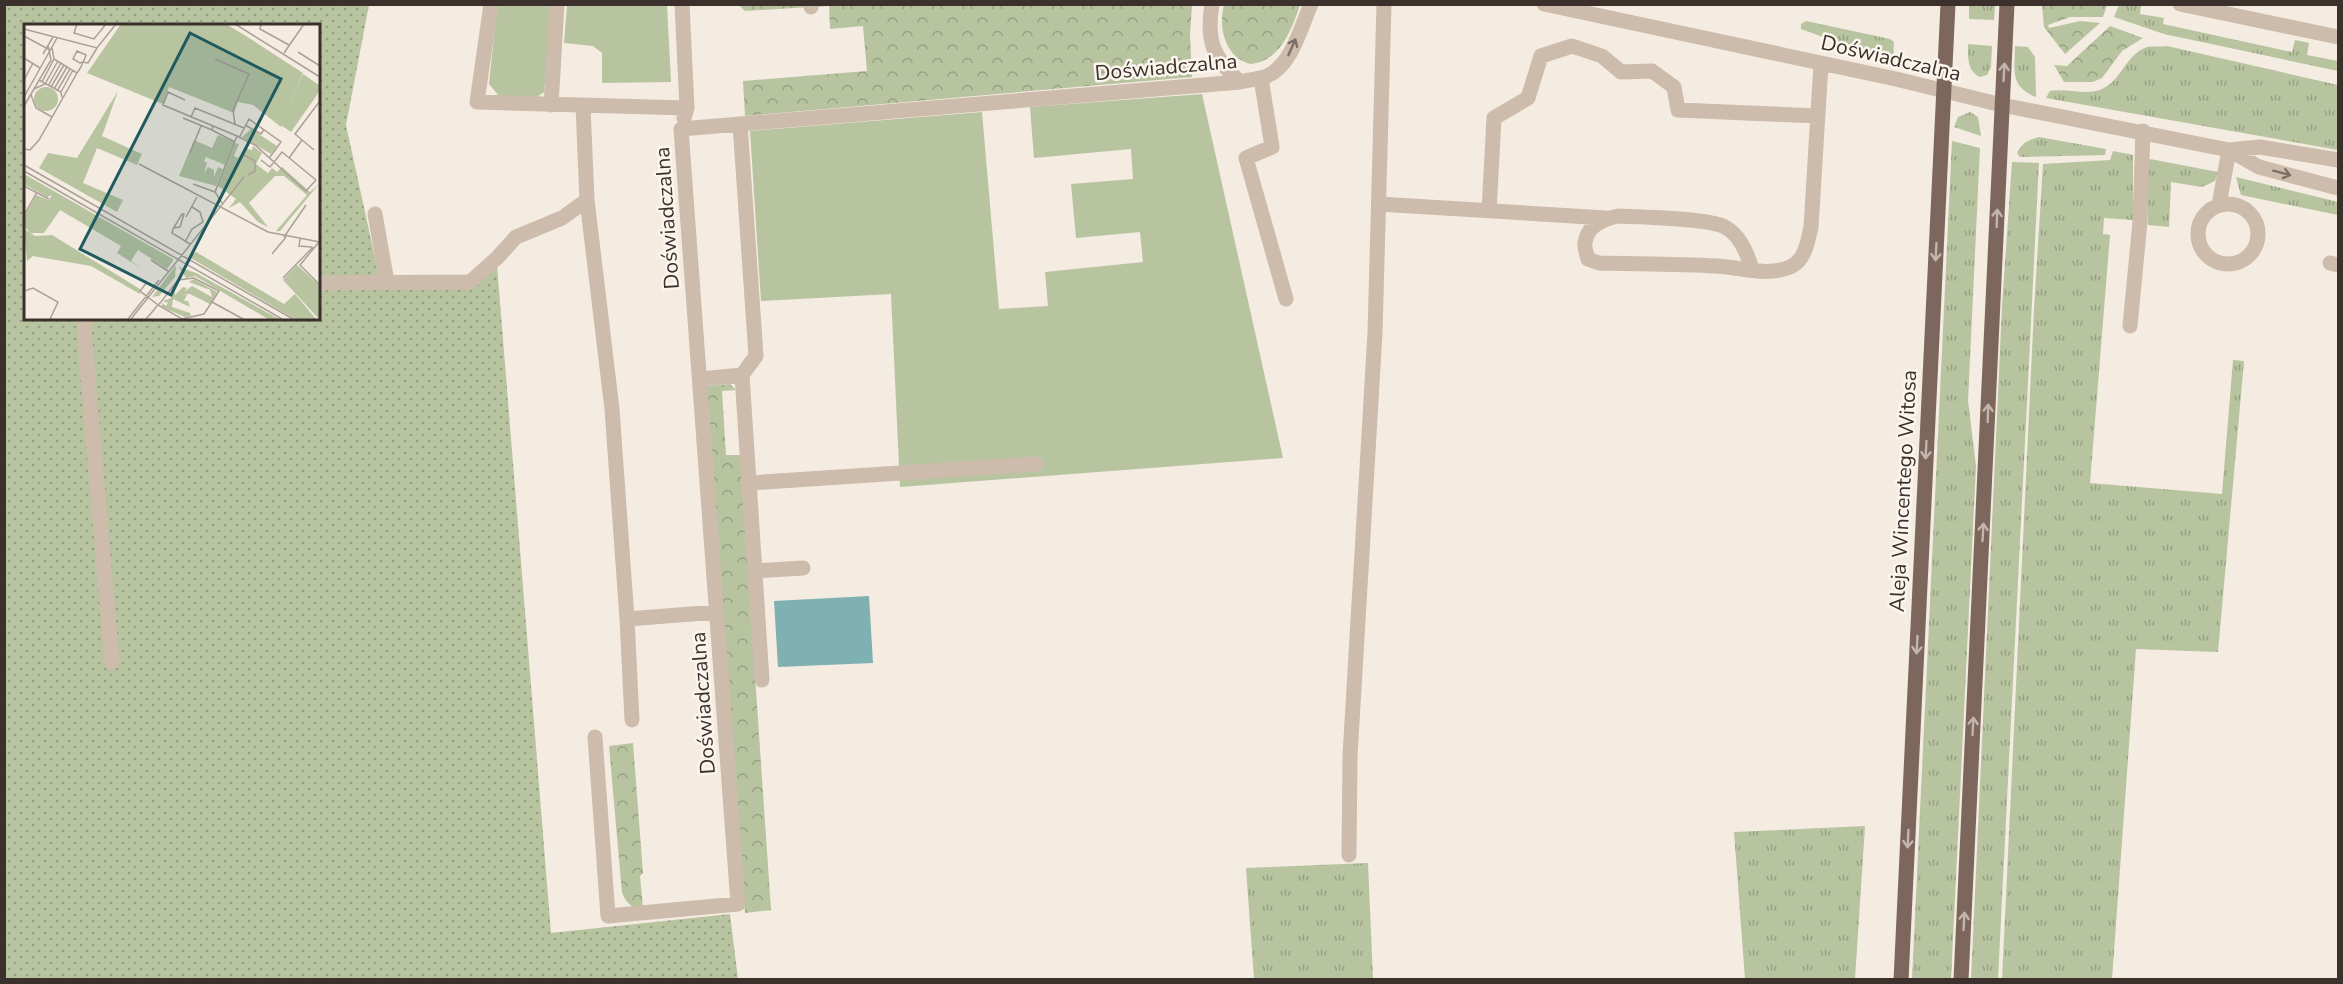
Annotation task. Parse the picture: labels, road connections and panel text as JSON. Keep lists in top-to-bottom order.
{
  "streets": {
    "main road": ["Aleja Wincentego Witosa"],
    "street": ["Doświadczalna"]
  },
  "crossings": [
    ["Doświadczalna", "Aleja Wincentego Witosa"]
  ]
}
